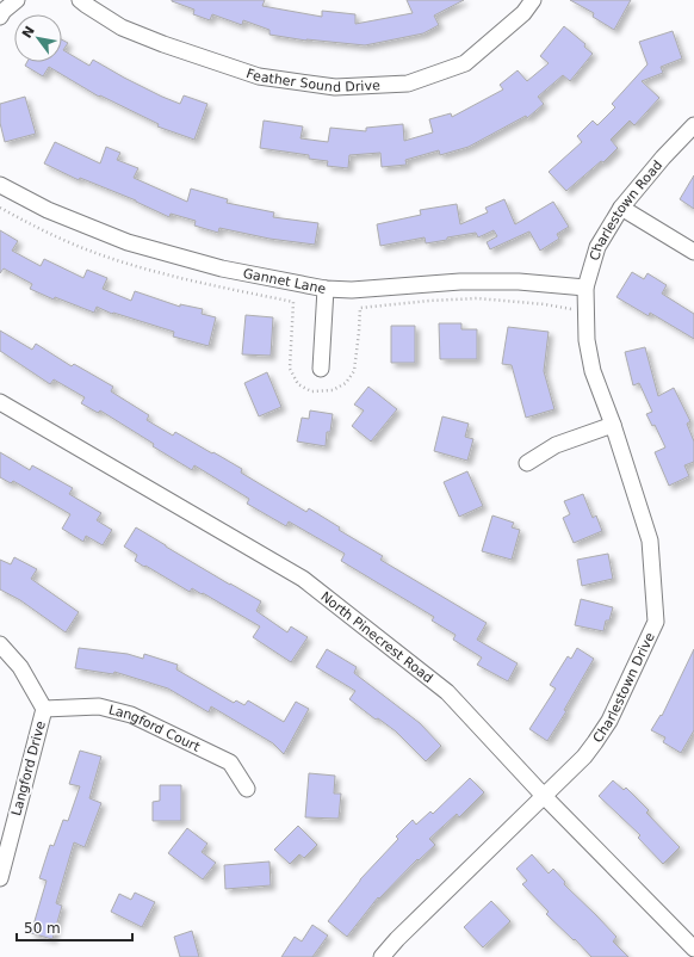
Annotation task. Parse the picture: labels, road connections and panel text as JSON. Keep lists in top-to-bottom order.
{
  "streets": {
    "street": [
      "Feather Sound Drive",
      "Charlestown Road",
      "Gannet Lane",
      "North Pinecrest Road",
      "Charlestown Drive",
      "Langford Court",
      "Langford Drive"
    ]
  },
  "crossings": [
    ["Charlestown Road", "Gannet Lane"],
    ["Charlestown Road", "Charlestown Drive"],
    ["North Pinecrest Road", "Charlestown Drive"],
    ["Langford Court", "Langford Drive"]
  ],
  "scale_bar": "50 m",
  "north": "top left"
}
